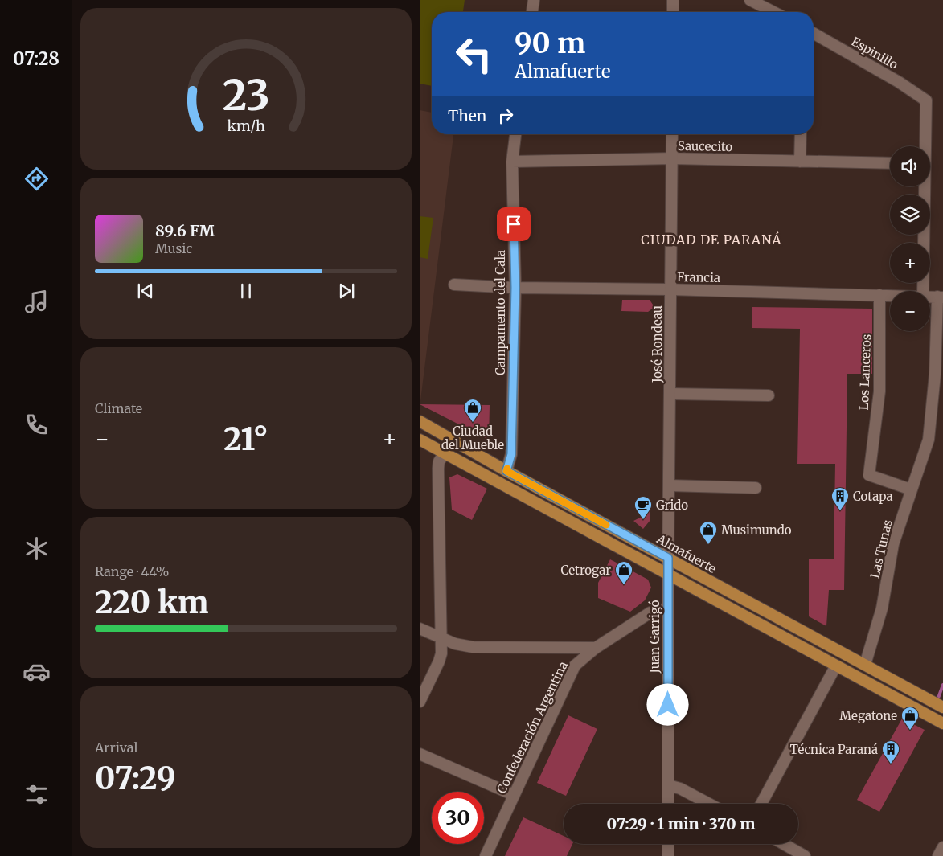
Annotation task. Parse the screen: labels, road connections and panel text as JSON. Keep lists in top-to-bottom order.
{
  "streets": {
    "main road": ["Almafuerte"],
    "street": [
      "Espinillo",
      "Saucecito",
      "Francia",
      "Campamento del Cala",
      "José Rondeau",
      "Los Lanceros",
      "Las Tunas",
      "Juan Garrigó",
      "Confederación Argentina"
    ]
  },
  "crossings": [
    ["Saucecito", "Campamento del Cala"],
    ["Saucecito", "José Rondeau"],
    ["Francia", "Campamento del Cala"],
    ["Francia", "José Rondeau"],
    ["Francia", "Los Lanceros"],
    ["Campamento del Cala", "Almafuerte"],
    ["José Rondeau", "Almafuerte"],
    ["José Rondeau", "Juan Garrigó"],
    ["Los Lanceros", "Las Tunas"],
    ["Las Tunas", "Almafuerte"],
    ["Almafuerte", "Juan Garrigó"],
    ["Juan Garrigó", "Confederación Argentina"]
  ],
  "districts": ["CIUDAD DE PARANÁ"],
  "places": {
    "shop": [
      "Ciudad del Mueble",
      "Musimundo",
      "Cetrogar",
      "Megatone"
    ],
    "building": ["Cotapa", "Técnica Paraná"],
    "cafe": ["Grido"]
  },
  "page": {
    "tabs": "07:28",
    "turn": ["90 m", "Almafuerte"],
    "then": "Then",
    "map_buttons": ["+", "−"],
    "song": ["89.6 FM", "Music"],
    "tile": [
      "Climate",
      ["Range · 44%", "220 km"],
      ["Arrival", "07:29"]
    ],
    "heat": ["−", "21°", "+"],
    "limit": "30",
    "trip": "07:29 · 1 min · 370 m",
    "gauge": ["23", "km/h"]
  }
}
